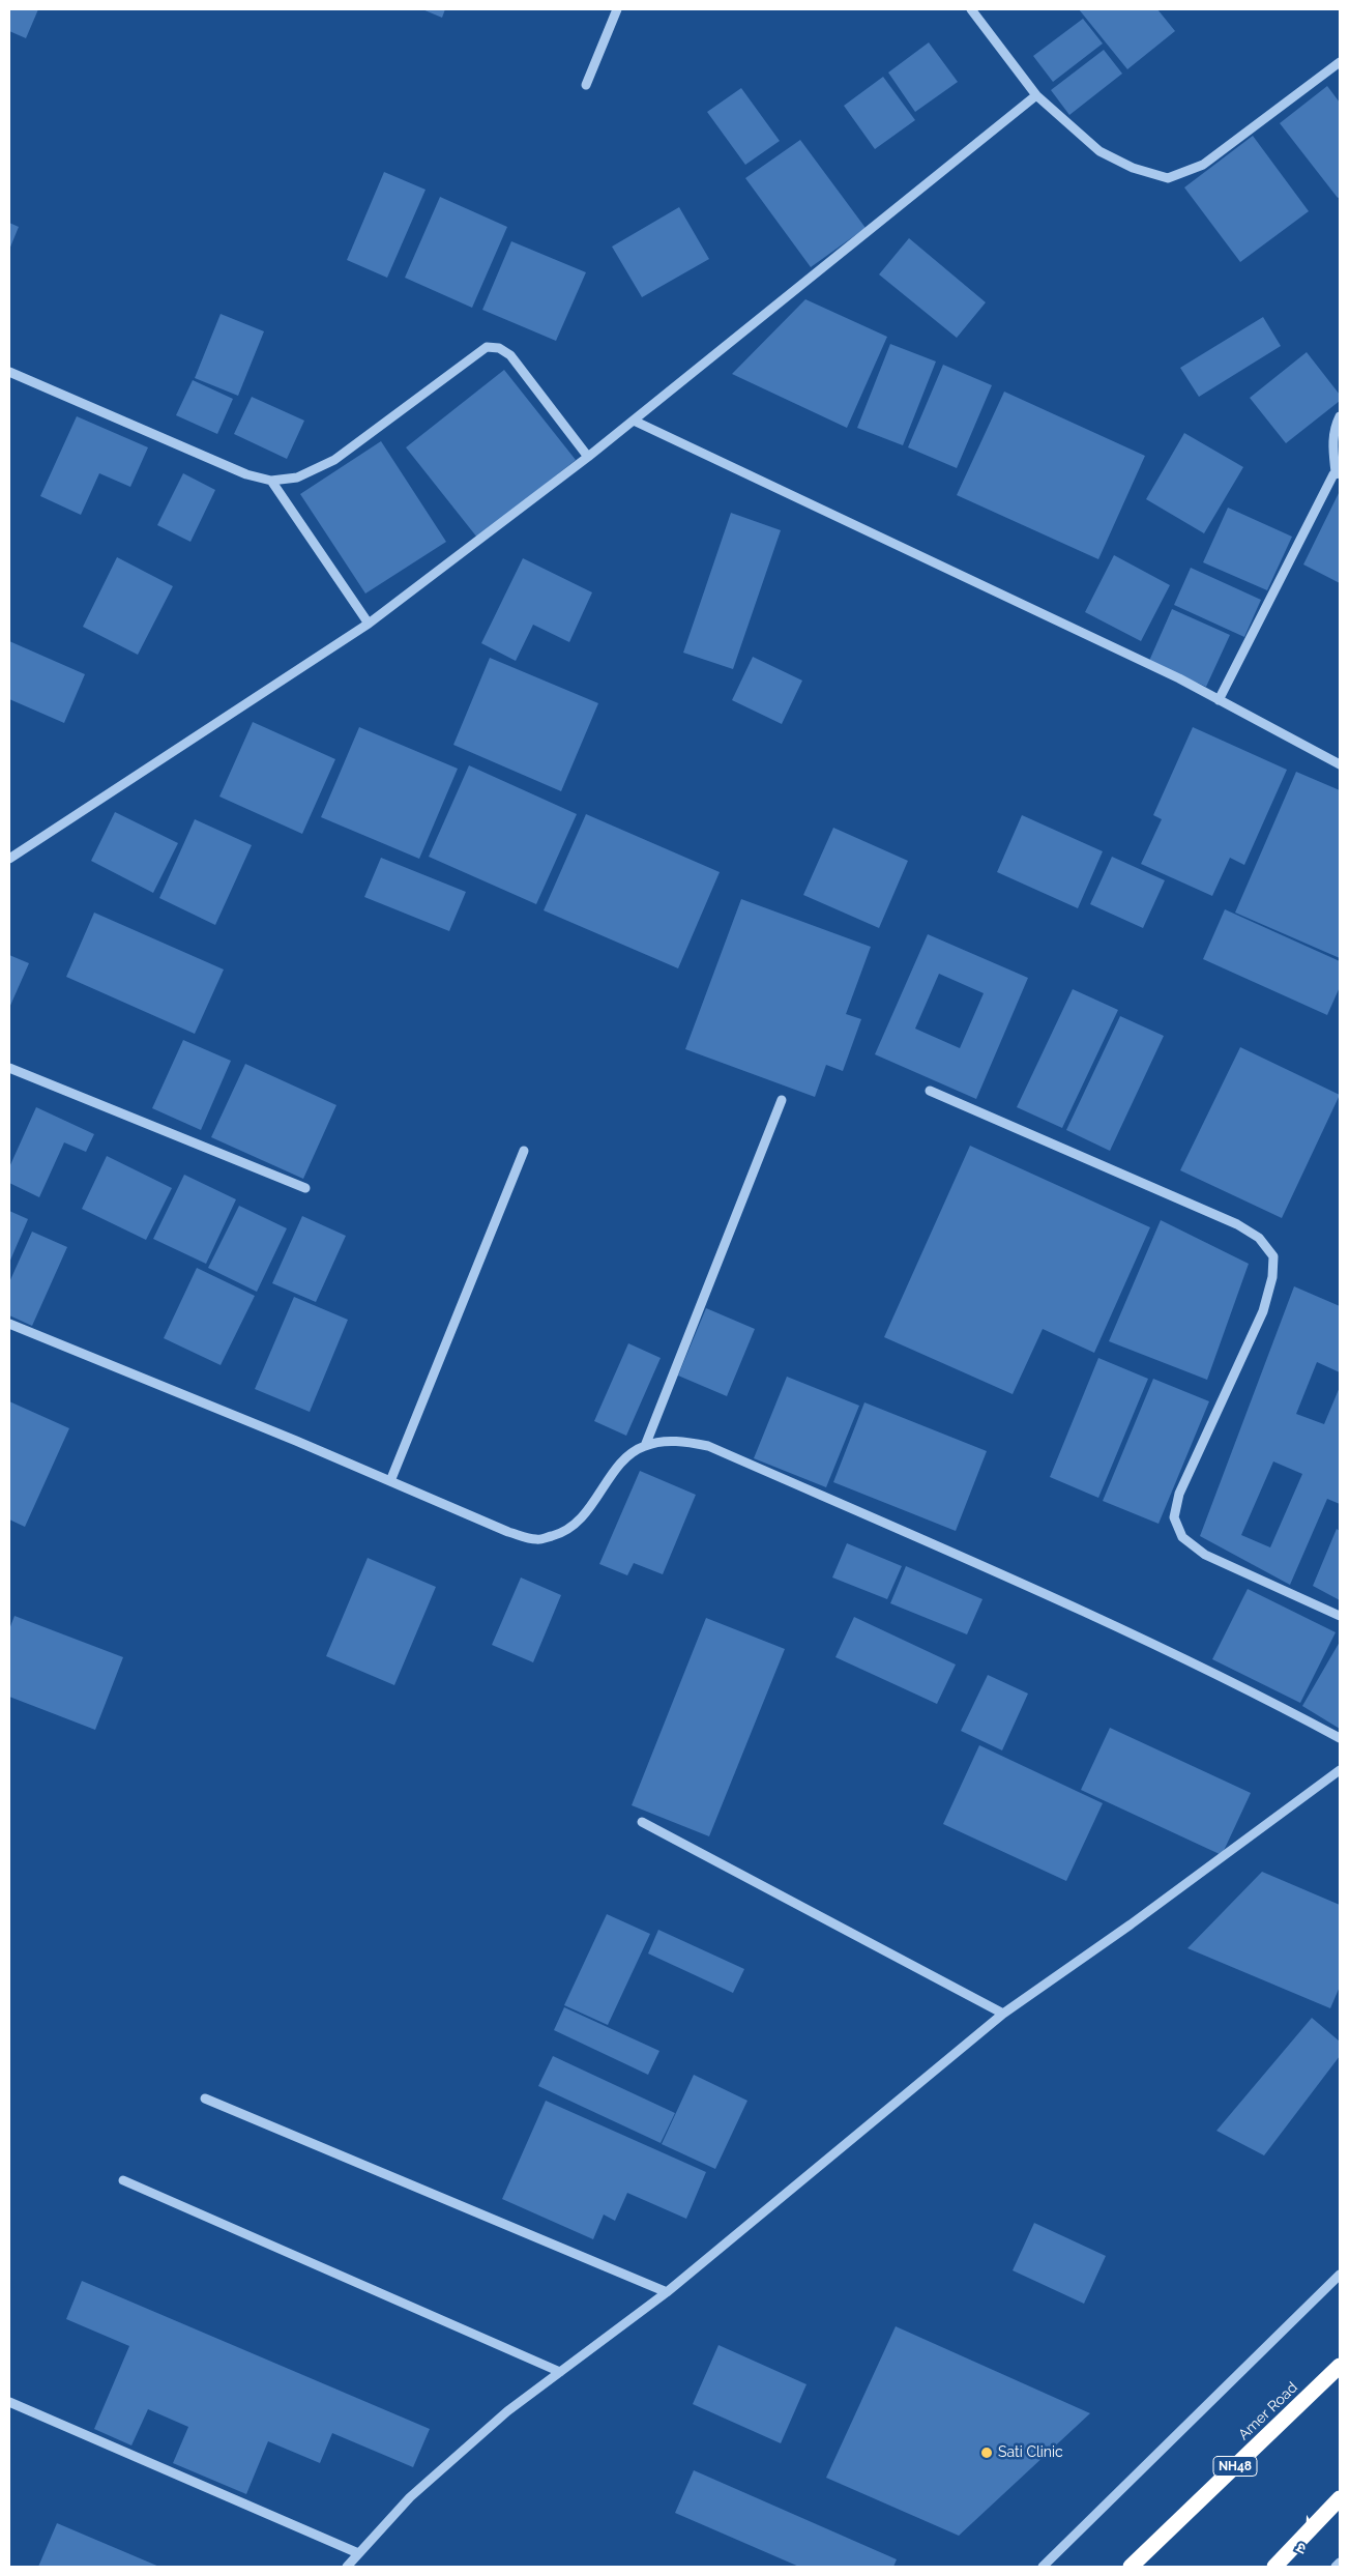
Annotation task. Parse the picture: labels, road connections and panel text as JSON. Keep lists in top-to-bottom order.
{
  "streets": {
    "highway": ["Amer Road", "NH48"]
  },
  "places": ["Sati Clinic"],
  "north": "bottom left"
}
